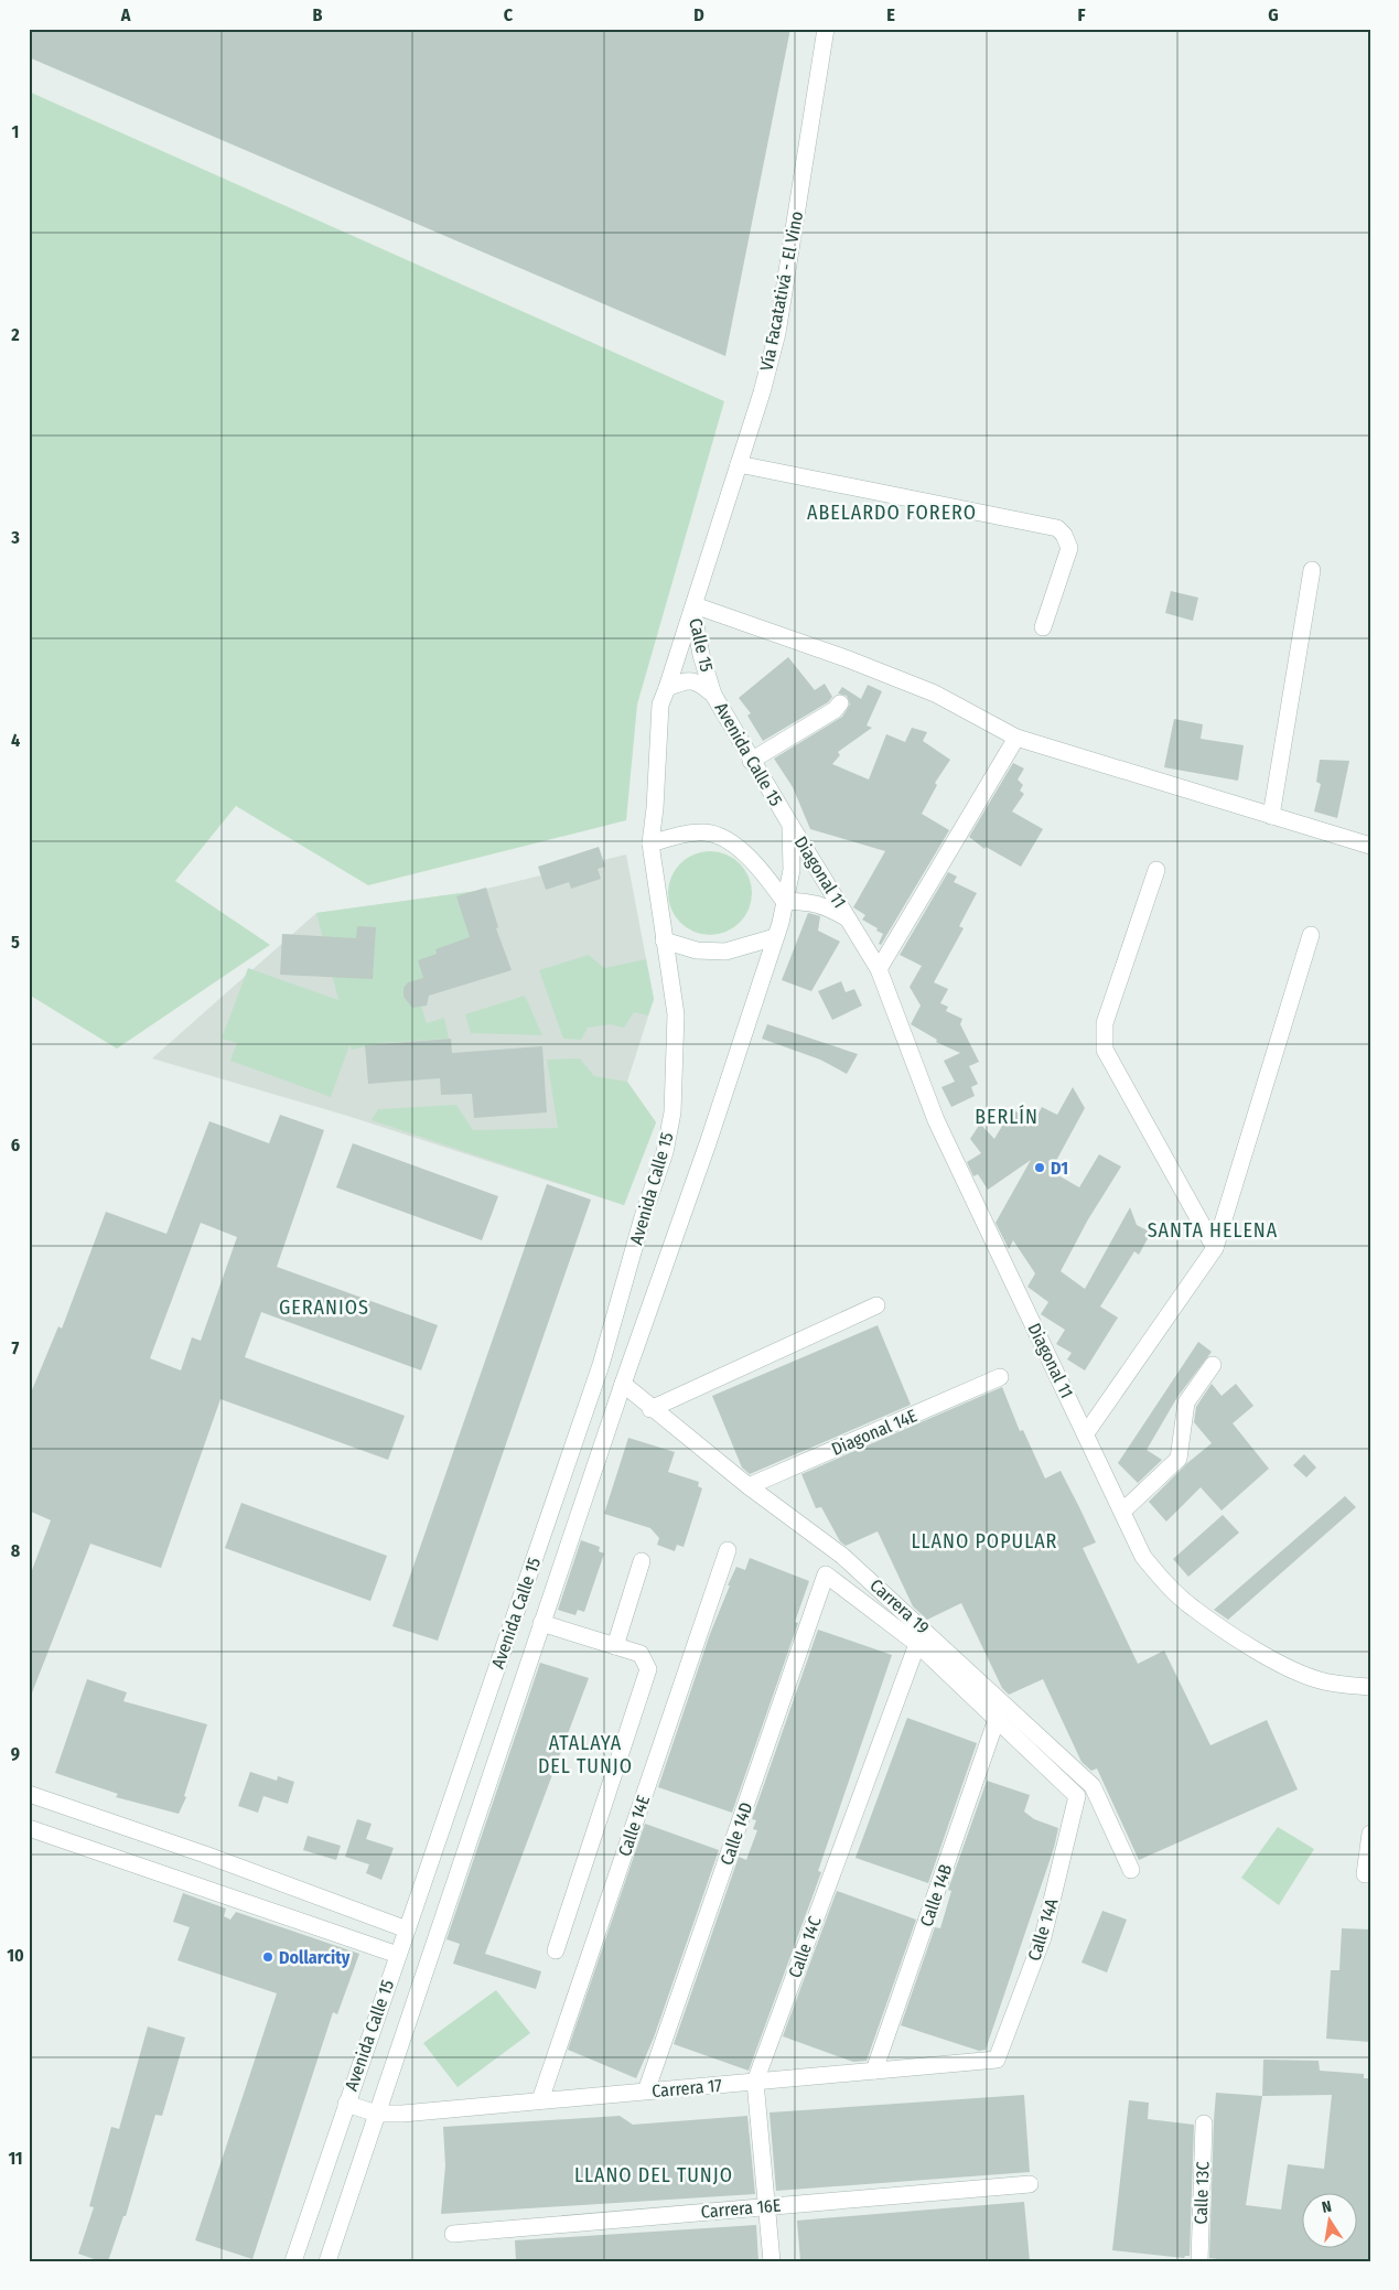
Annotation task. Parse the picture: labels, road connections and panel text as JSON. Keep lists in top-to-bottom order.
{
  "streets": {
    "street": [
      "Vía Facatativá - El Vino",
      "Calle 15",
      "Avenida Calle 15",
      "Diagonal 11",
      "Diagonal 14E",
      "Carrera 19",
      "Calle 14E",
      "Calle 14D",
      "Calle 14B",
      "Calle 14A",
      "Calle 14C",
      "Carrera 17",
      "Calle 13C",
      "Carrera 16E"
    ]
  },
  "crossings": [
    ["Vía Facatativá - El Vino", "Calle 15"],
    ["Calle 15", "Avenida Calle 15"],
    ["Avenida Calle 15", "Diagonal 11"],
    ["Avenida Calle 15", "Carrera 19"],
    ["Avenida Calle 15", "Carrera 17"],
    ["Diagonal 14E", "Carrera 19"],
    ["Calle 14E", "Carrera 17"],
    ["Calle 14D", "Calle 14C"],
    ["Calle 14D", "Carrera 17"],
    ["Calle 14B", "Calle 14A"],
    ["Calle 14B", "Carrera 17"],
    ["Calle 14A", "Carrera 17"],
    ["Calle 14C", "Carrera 17"],
    ["Calle 14C", "Carrera 16E"]
  ],
  "districts": [
    "ABELARDO FORERO",
    "BERLÍN",
    "SANTA HELENA",
    "GERANIOS",
    "LLANO POPULAR",
    "ATALAYA DEL TUNJO",
    "LLANO DEL TUNJO"
  ],
  "places": ["D1", "Dollarcity"],
  "north": "top",
  "grid": {
    "columns": [
      "A",
      "B",
      "C",
      "D",
      "E",
      "F",
      "G"
    ],
    "rows": [
      "1",
      "2",
      "3",
      "4",
      "5",
      "6",
      "7",
      "8",
      "9",
      "10",
      "11"
    ]
  }
}
